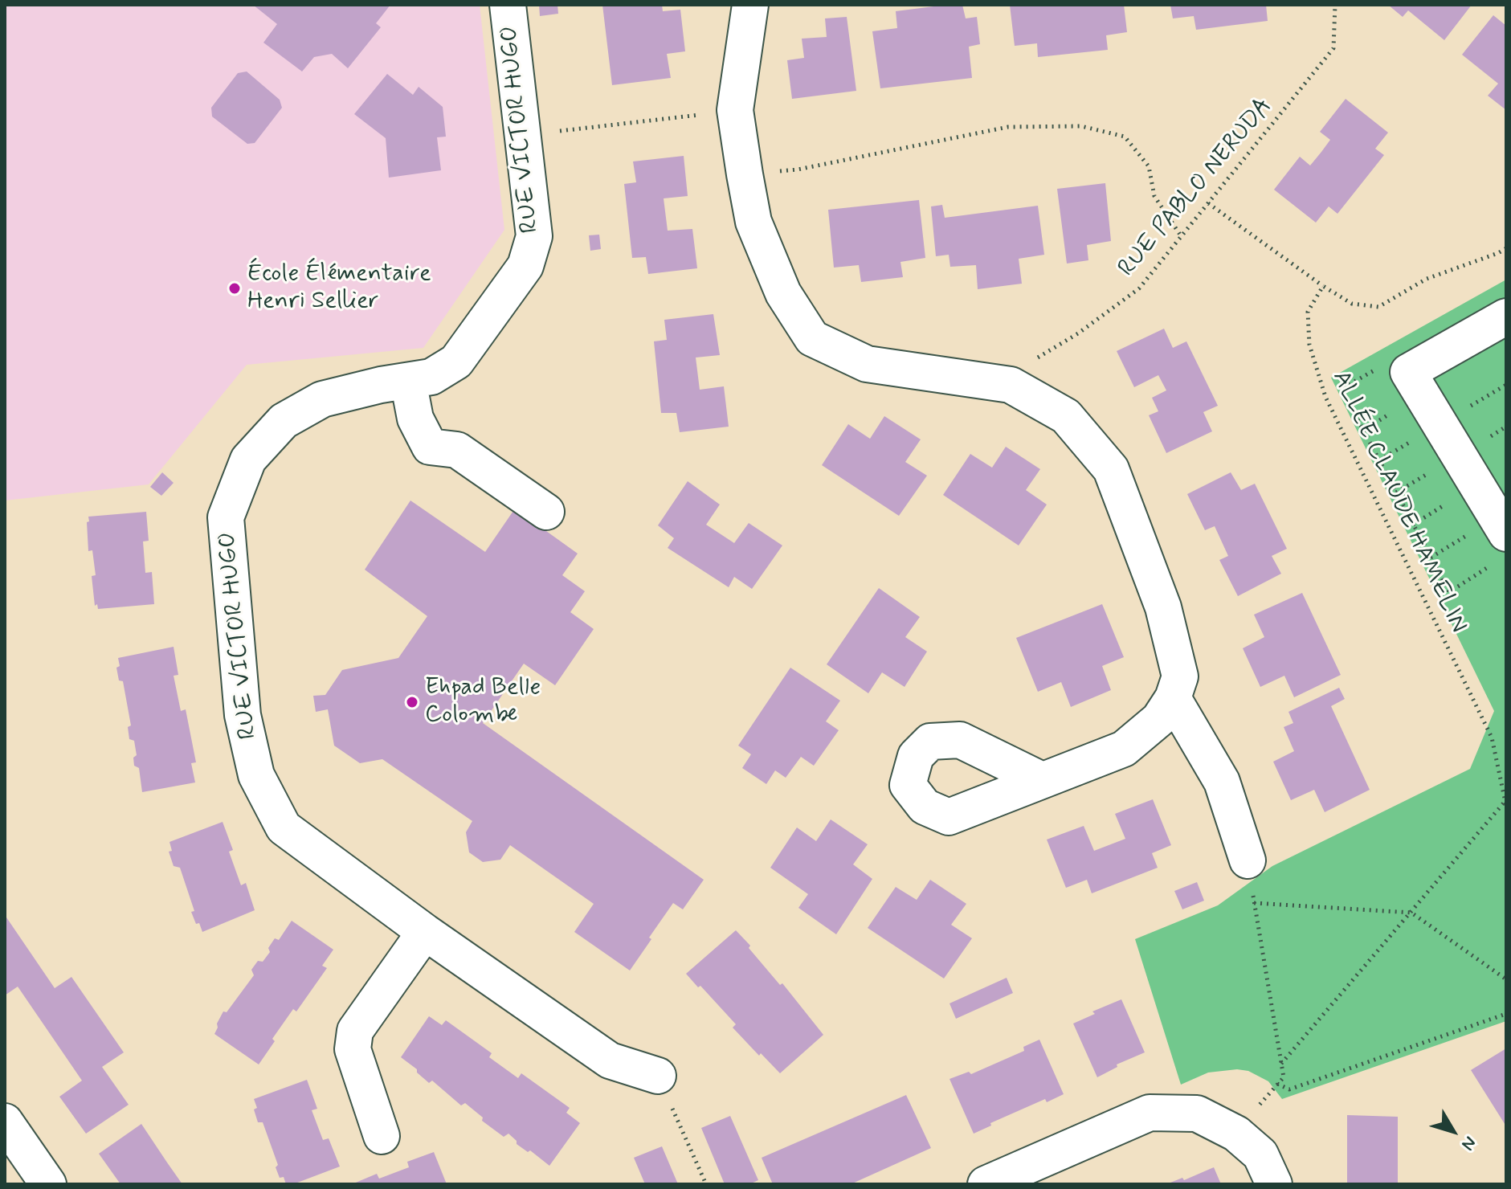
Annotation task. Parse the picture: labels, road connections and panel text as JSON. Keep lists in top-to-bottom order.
{
  "streets": {
    "street": ["RUE VICTOR HUGO"],
    "path": ["RUE PABLO NERUDA", "ALLÉE CLAUDE HAMELIN"]
  },
  "places": ["École Élémentaire Henri Sellier", "Ehpad Belle Colombe"],
  "north": "bottom right"
}
